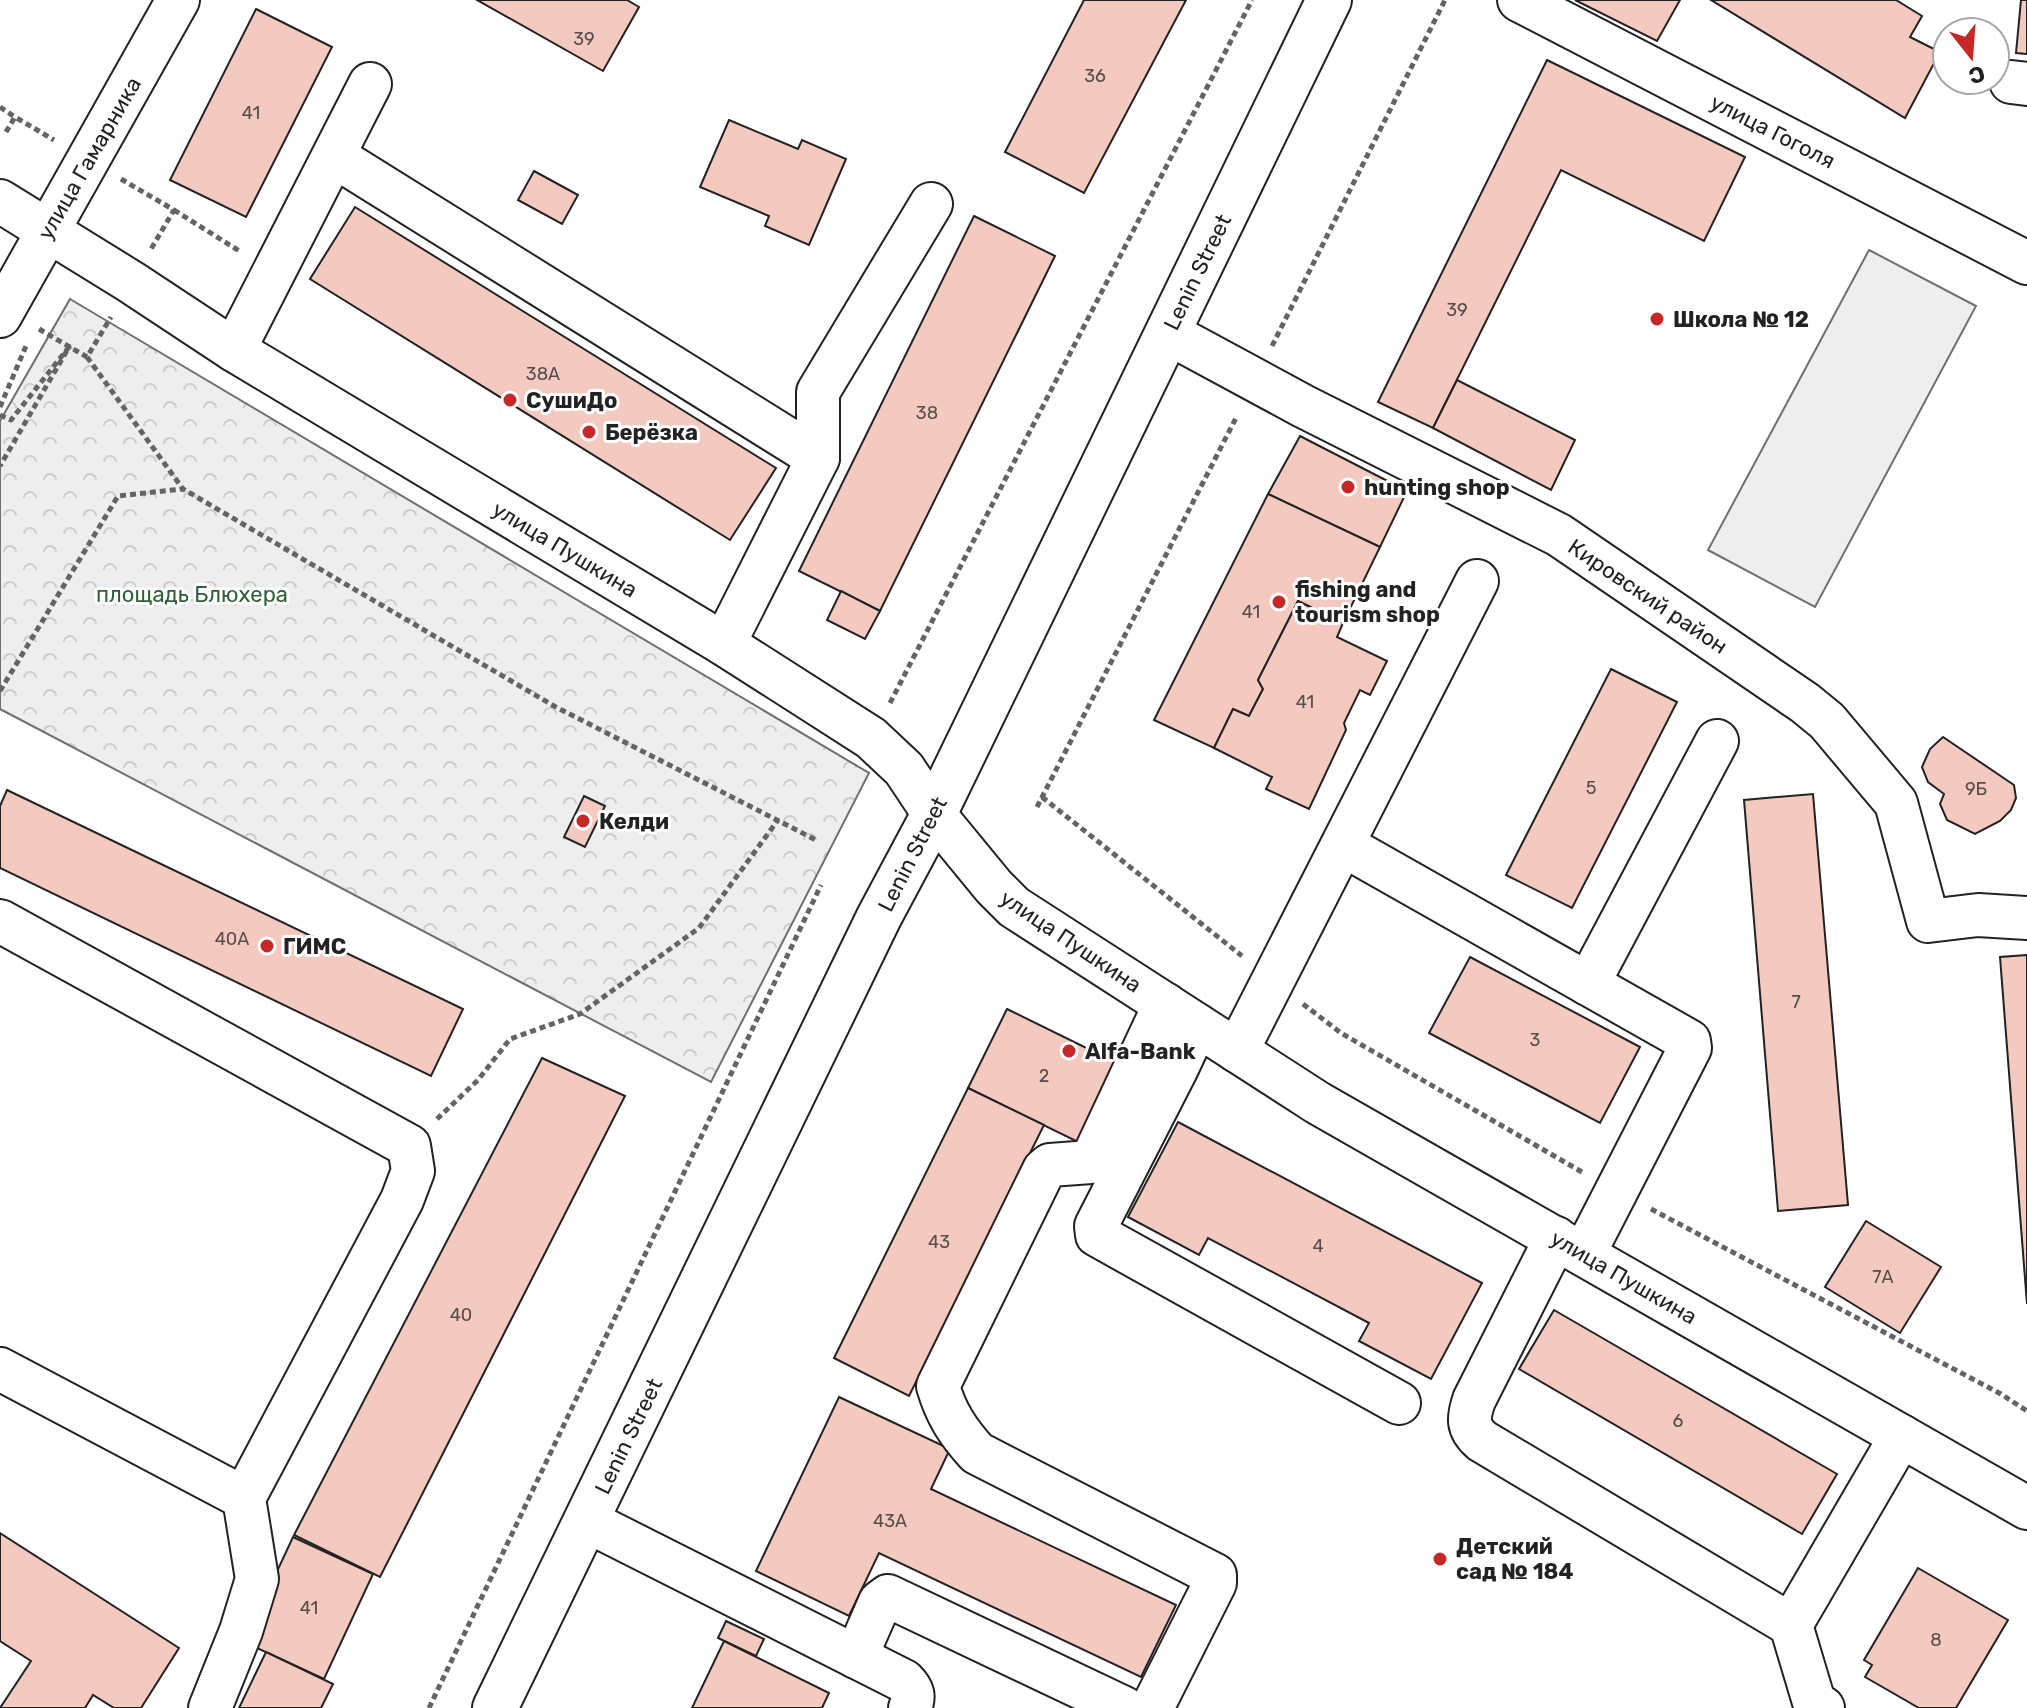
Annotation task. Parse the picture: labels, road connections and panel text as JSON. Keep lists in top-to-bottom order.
{
  "streets": {
    "main road": ["Lenin Street"],
    "street": [
      "улица Гоголя",
      "улица Гамарника",
      "улица Пушкина",
      "Кировский район"
    ]
  },
  "crossings": [
    ["улица Гамарника", "улица Пушкина"],
    ["Lenin Street", "улица Пушкина"],
    ["Lenin Street", "Кировский район"]
  ],
  "parks": ["площадь Блюхера"],
  "places": [
    "Школа № 12",
    "СушиДо",
    "Берёзка",
    "hunting shop",
    "fishing and tourism shop",
    "Келди",
    "ГИМС",
    "Alfa-Bank",
    "Детский сад № 184"
  ],
  "house_numbers": [
    "39",
    "36",
    "41",
    "39",
    "38А",
    "38",
    "41",
    "41",
    "5",
    "9Б",
    "40А",
    "7",
    "3",
    "2",
    "43",
    "4",
    "7А",
    "40",
    "6",
    "43А",
    "41",
    "8"
  ],
  "north": "bottom"
}
